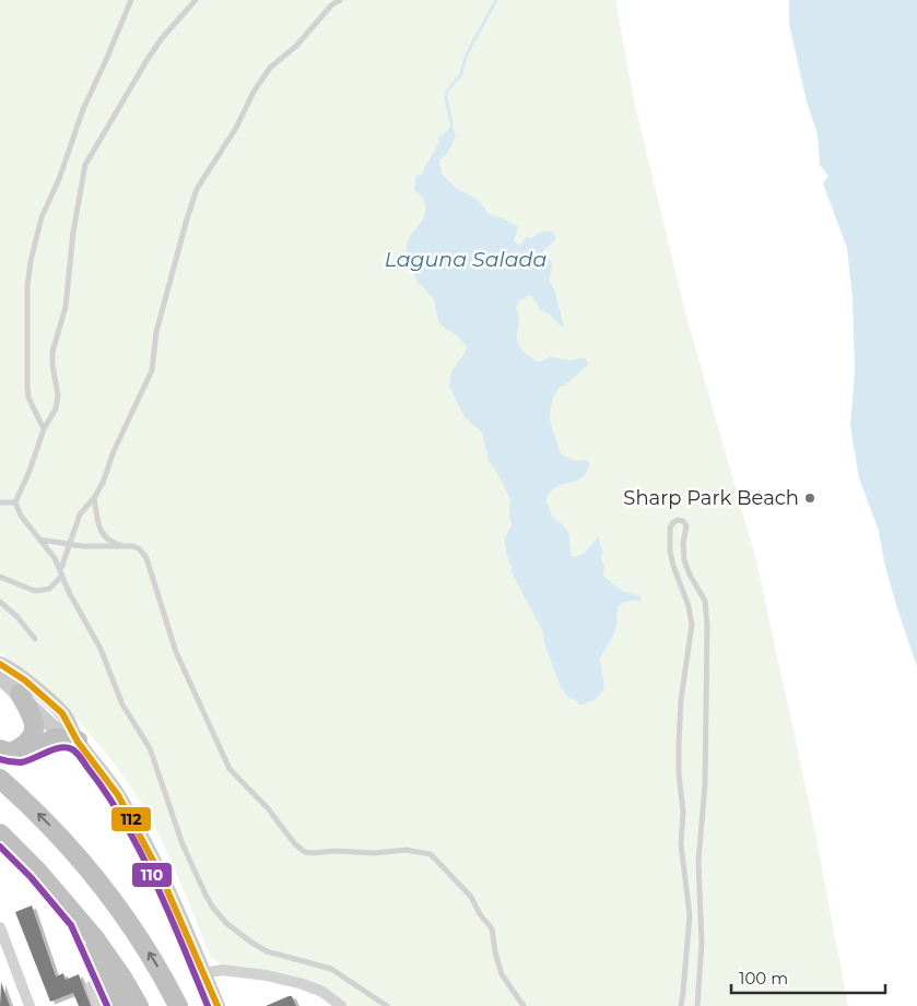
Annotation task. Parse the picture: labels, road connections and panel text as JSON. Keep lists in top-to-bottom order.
{
  "water": ["Laguna Salada"],
  "places": ["Sharp Park Beach"],
  "lines": ["transit line 112", "transit line 110"],
  "scale_bar": "100 m"
}
